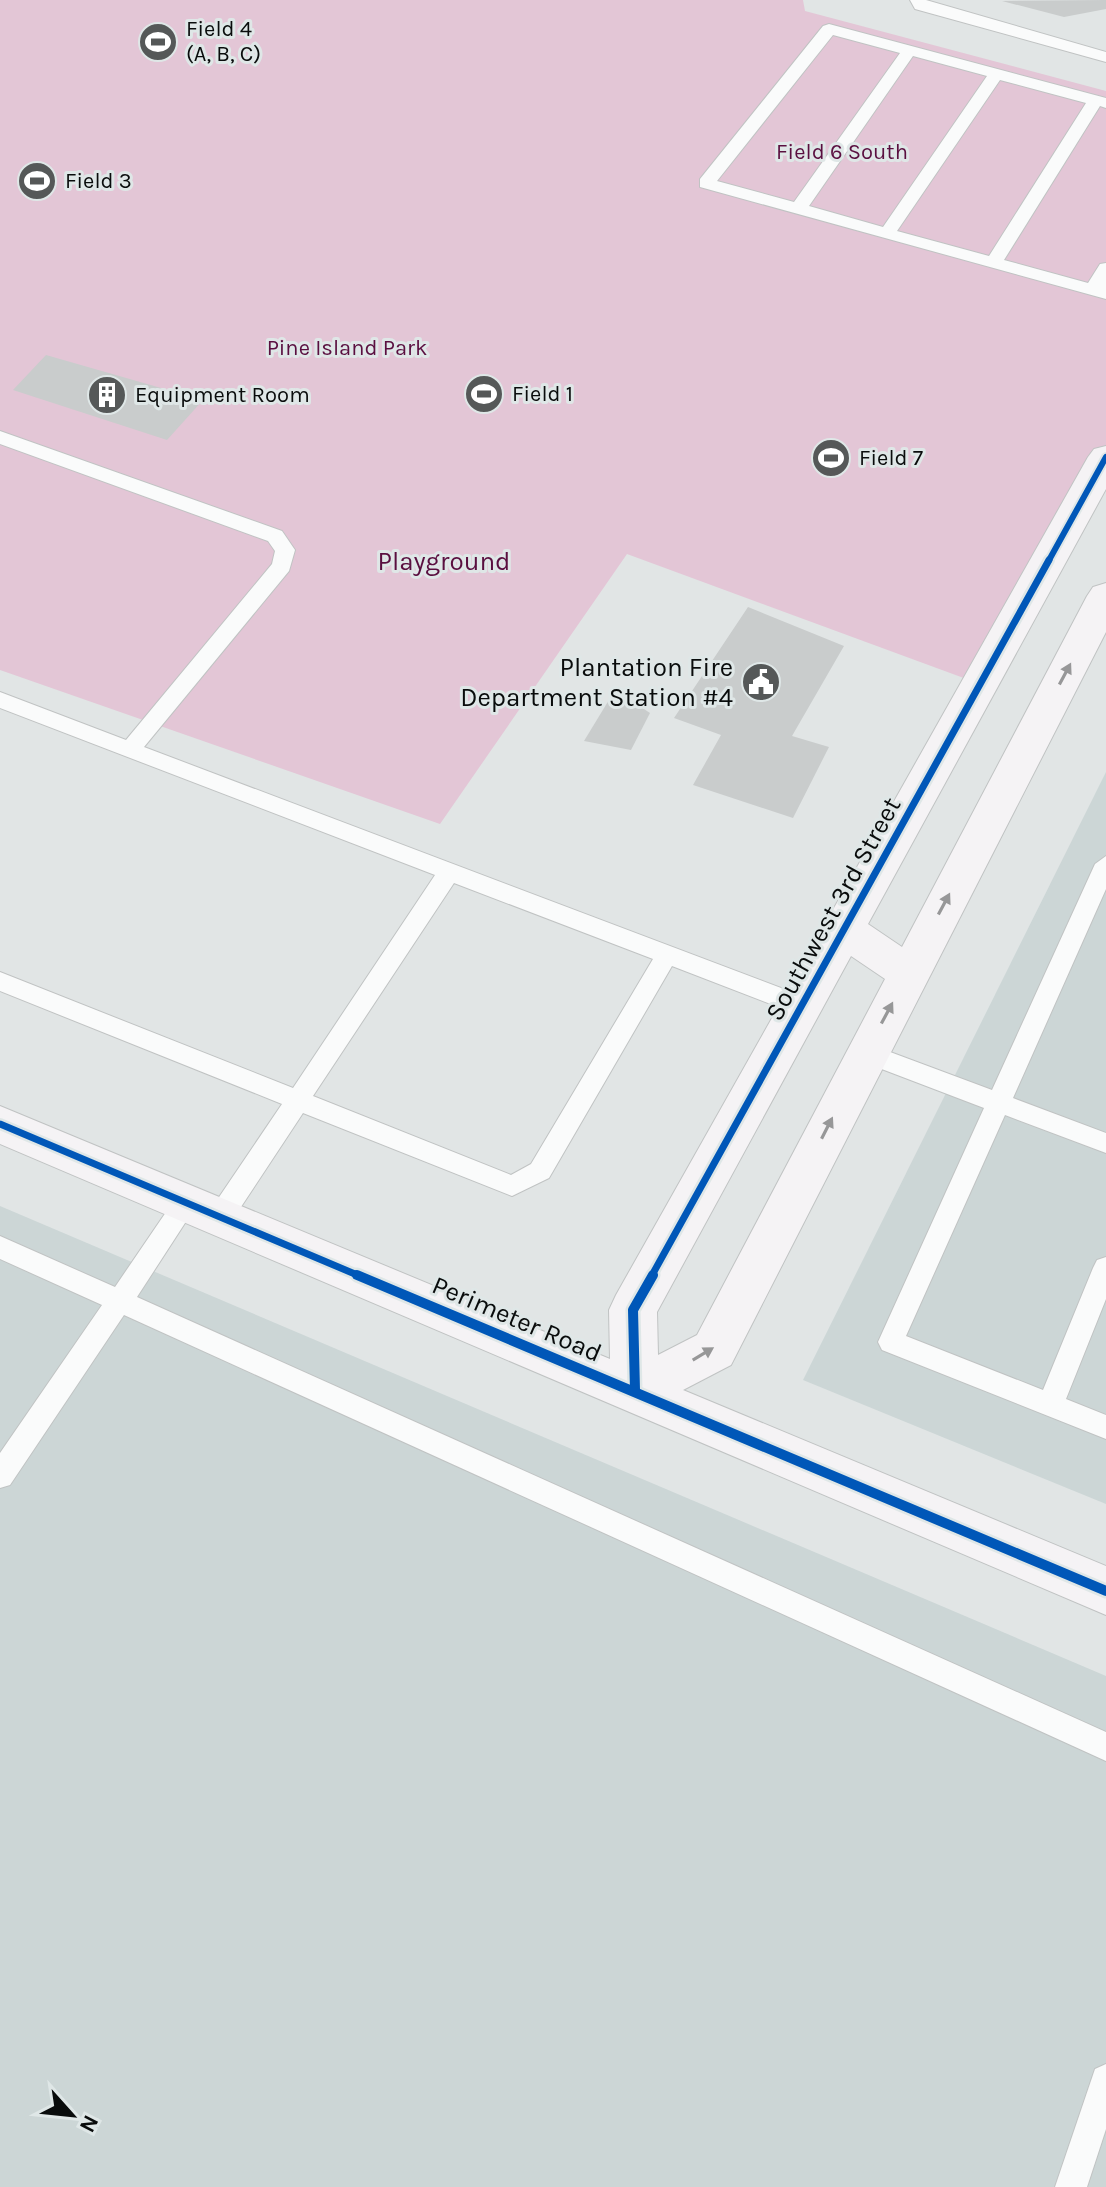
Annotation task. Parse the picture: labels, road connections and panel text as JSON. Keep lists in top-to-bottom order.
{
  "streets": {
    "street": ["Southwest 3rd Street", "Perimeter Road"]
  },
  "crossings": [
    ["Southwest 3rd Street", "Perimeter Road"]
  ],
  "parks": ["Field 6 South", "Pine Island Park", "Playground"],
  "places": {
    "sports": [
      "Field 4 (A, B, C)",
      "Field 3",
      "Field 1",
      "Field 7"
    ],
    "building": ["Equipment Room"],
    "public building": ["Plantation Fire Department Station #4"]
  },
  "north": "bottom right"
}
